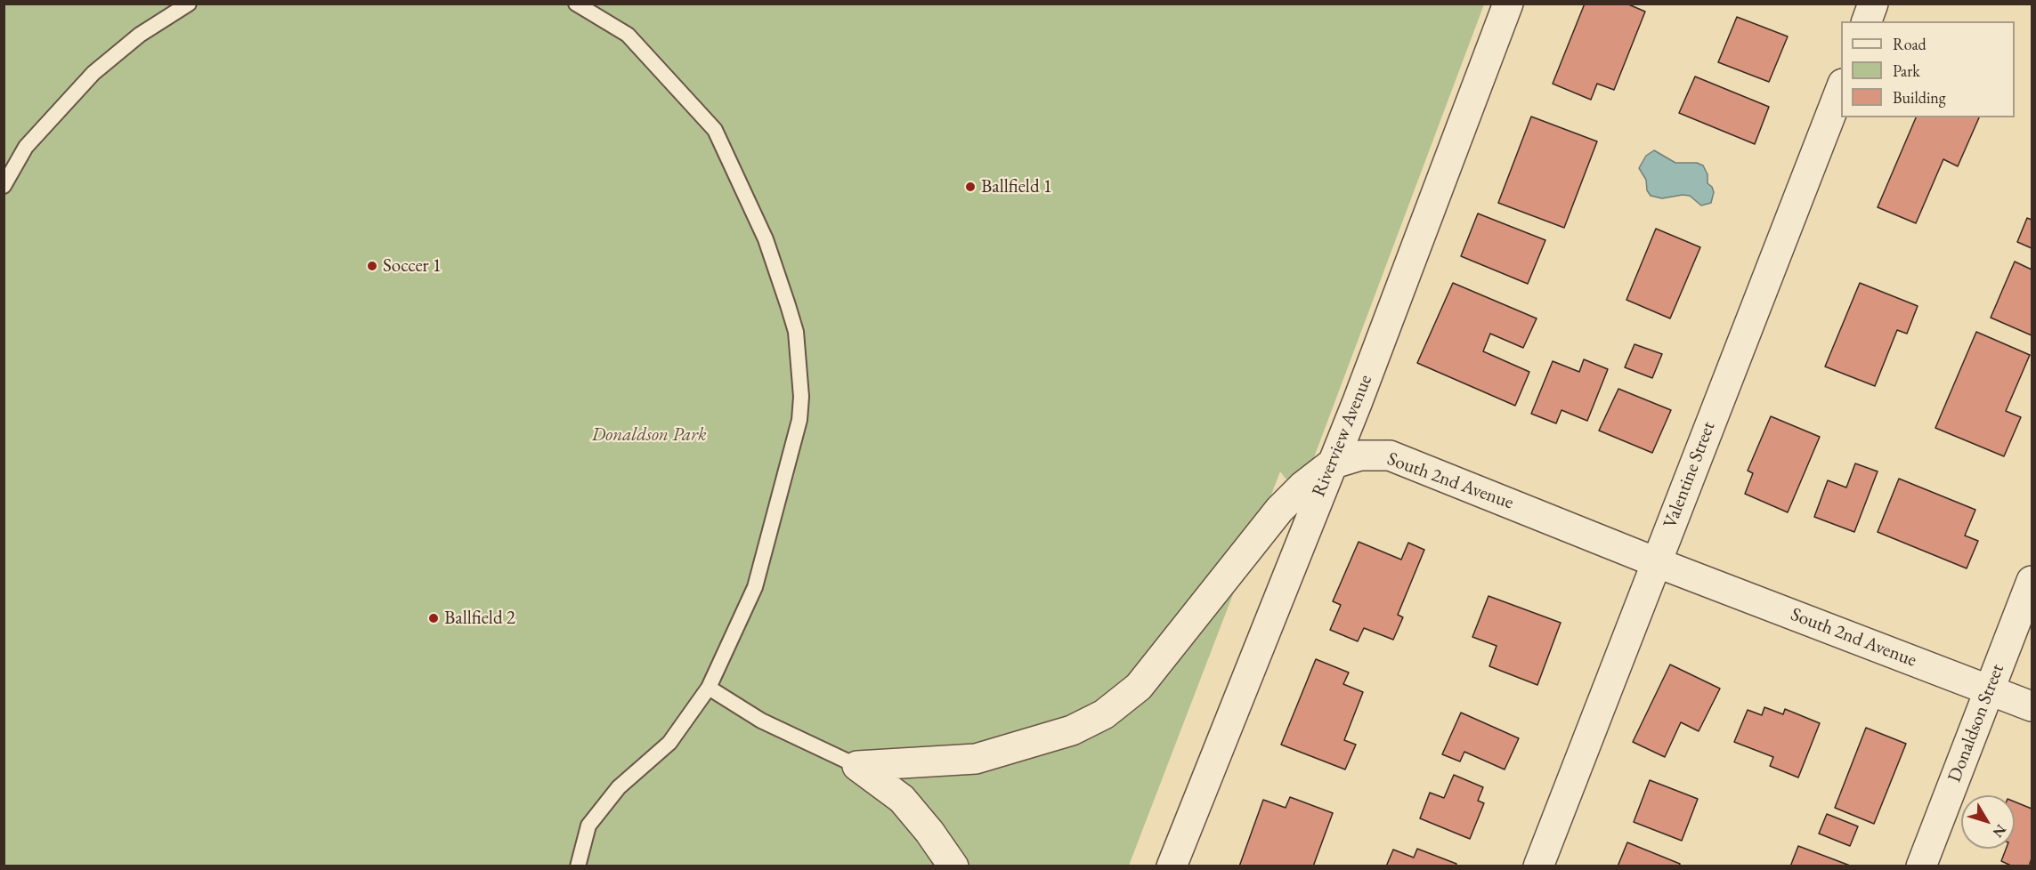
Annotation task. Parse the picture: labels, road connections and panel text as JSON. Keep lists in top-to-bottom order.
{
  "streets": {
    "street": [
      "Riverview Avenue",
      "Valentine Street",
      "South 2nd Avenue",
      "Donaldson Street"
    ]
  },
  "crossings": [
    ["Riverview Avenue", "South 2nd Avenue"],
    ["Valentine Street", "South 2nd Avenue"],
    ["South 2nd Avenue", "Donaldson Street"]
  ],
  "parks": ["Donaldson Park"],
  "places": ["Ballfield 1", "Soccer 1", "Ballfield 2"],
  "legend": ["Road", "Park", "Building"],
  "north": "bottom right"
}
